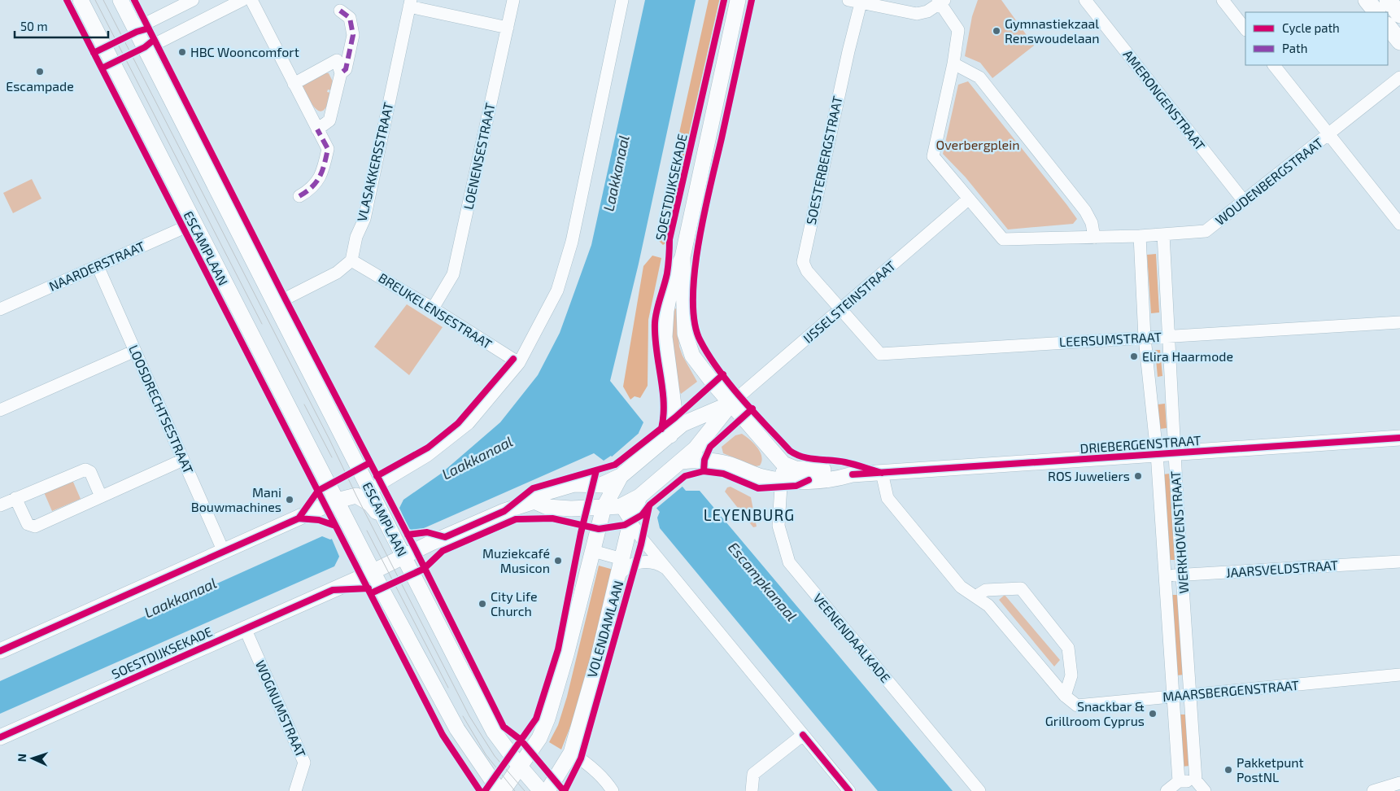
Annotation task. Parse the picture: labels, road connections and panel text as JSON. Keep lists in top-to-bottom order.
{
  "streets": {
    "street": [
      "AMERONGENSTRAAT",
      "LOENENSESTRAAT",
      "SOESTERBERGSTRAAT",
      "VLASAKKERSSTRAAT",
      "WOUDENBERGSTRAAT",
      "SOESTDIJKSEKADE",
      "ESCAMPLAAN",
      "NAARDERSTRAAT",
      "IJSSELSTEINSTRAAT",
      "BREUKELENSESTRAAT",
      "LEERSUMSTRAAT",
      "LOOSDRECHTSESTRAAT",
      "DRIEBERGENSTRAAT",
      "WERKHOVENSTRAAT",
      "JAARSVELDSTRAAT",
      "VOLENDAMLAAN",
      "VEENENDAALKADE",
      "MAARSBERGENSTRAAT",
      "WOGNUMSTRAAT"
    ]
  },
  "crossings": [
    ["AMERONGENSTRAAT", "WOUDENBERGSTRAAT"],
    ["LOENENSESTRAAT", "BREUKELENSESTRAAT"],
    ["SOESTERBERGSTRAAT", "IJSSELSTEINSTRAAT"],
    ["SOESTERBERGSTRAAT", "LEERSUMSTRAAT"],
    ["VLASAKKERSSTRAAT", "BREUKELENSESTRAAT"],
    ["WOUDENBERGSTRAAT", "IJSSELSTEINSTRAAT"],
    ["WOUDENBERGSTRAAT", "WERKHOVENSTRAAT"],
    ["SOESTDIJKSEKADE", "ESCAMPLAAN"],
    ["SOESTDIJKSEKADE", "IJSSELSTEINSTRAAT"],
    ["SOESTDIJKSEKADE", "WOGNUMSTRAAT"],
    ["ESCAMPLAAN", "NAARDERSTRAAT"],
    ["NAARDERSTRAAT", "LOOSDRECHTSESTRAAT"],
    ["IJSSELSTEINSTRAAT", "LEERSUMSTRAAT"],
    ["LEERSUMSTRAAT", "WERKHOVENSTRAAT"],
    ["DRIEBERGENSTRAAT", "WERKHOVENSTRAAT"],
    ["DRIEBERGENSTRAAT", "VEENENDAALKADE"],
    ["DRIEBERGENSTRAAT", "MAARSBERGENSTRAAT"],
    ["WERKHOVENSTRAAT", "JAARSVELDSTRAAT"],
    ["WERKHOVENSTRAAT", "MAARSBERGENSTRAAT"]
  ],
  "districts": ["LEYENBURG"],
  "water": ["Laakkanaal", "Escampkanaal"],
  "parks": ["Overbergplein"],
  "places": [
    "Gymnastiekzaal Renswoudelaan",
    "HBC Wooncomfort",
    "Escampade",
    "Elira Haarmode",
    "ROS Juweliers",
    "Mani Bouwmachines",
    "Muziekcafé Musicon",
    "City Life Church",
    "Snackbar & Grillroom Cyprus",
    "Pakketpunt PostNL"
  ],
  "legend": ["Cycle path", "Path"],
  "scale_bar": "50 m",
  "north": "left"
}
